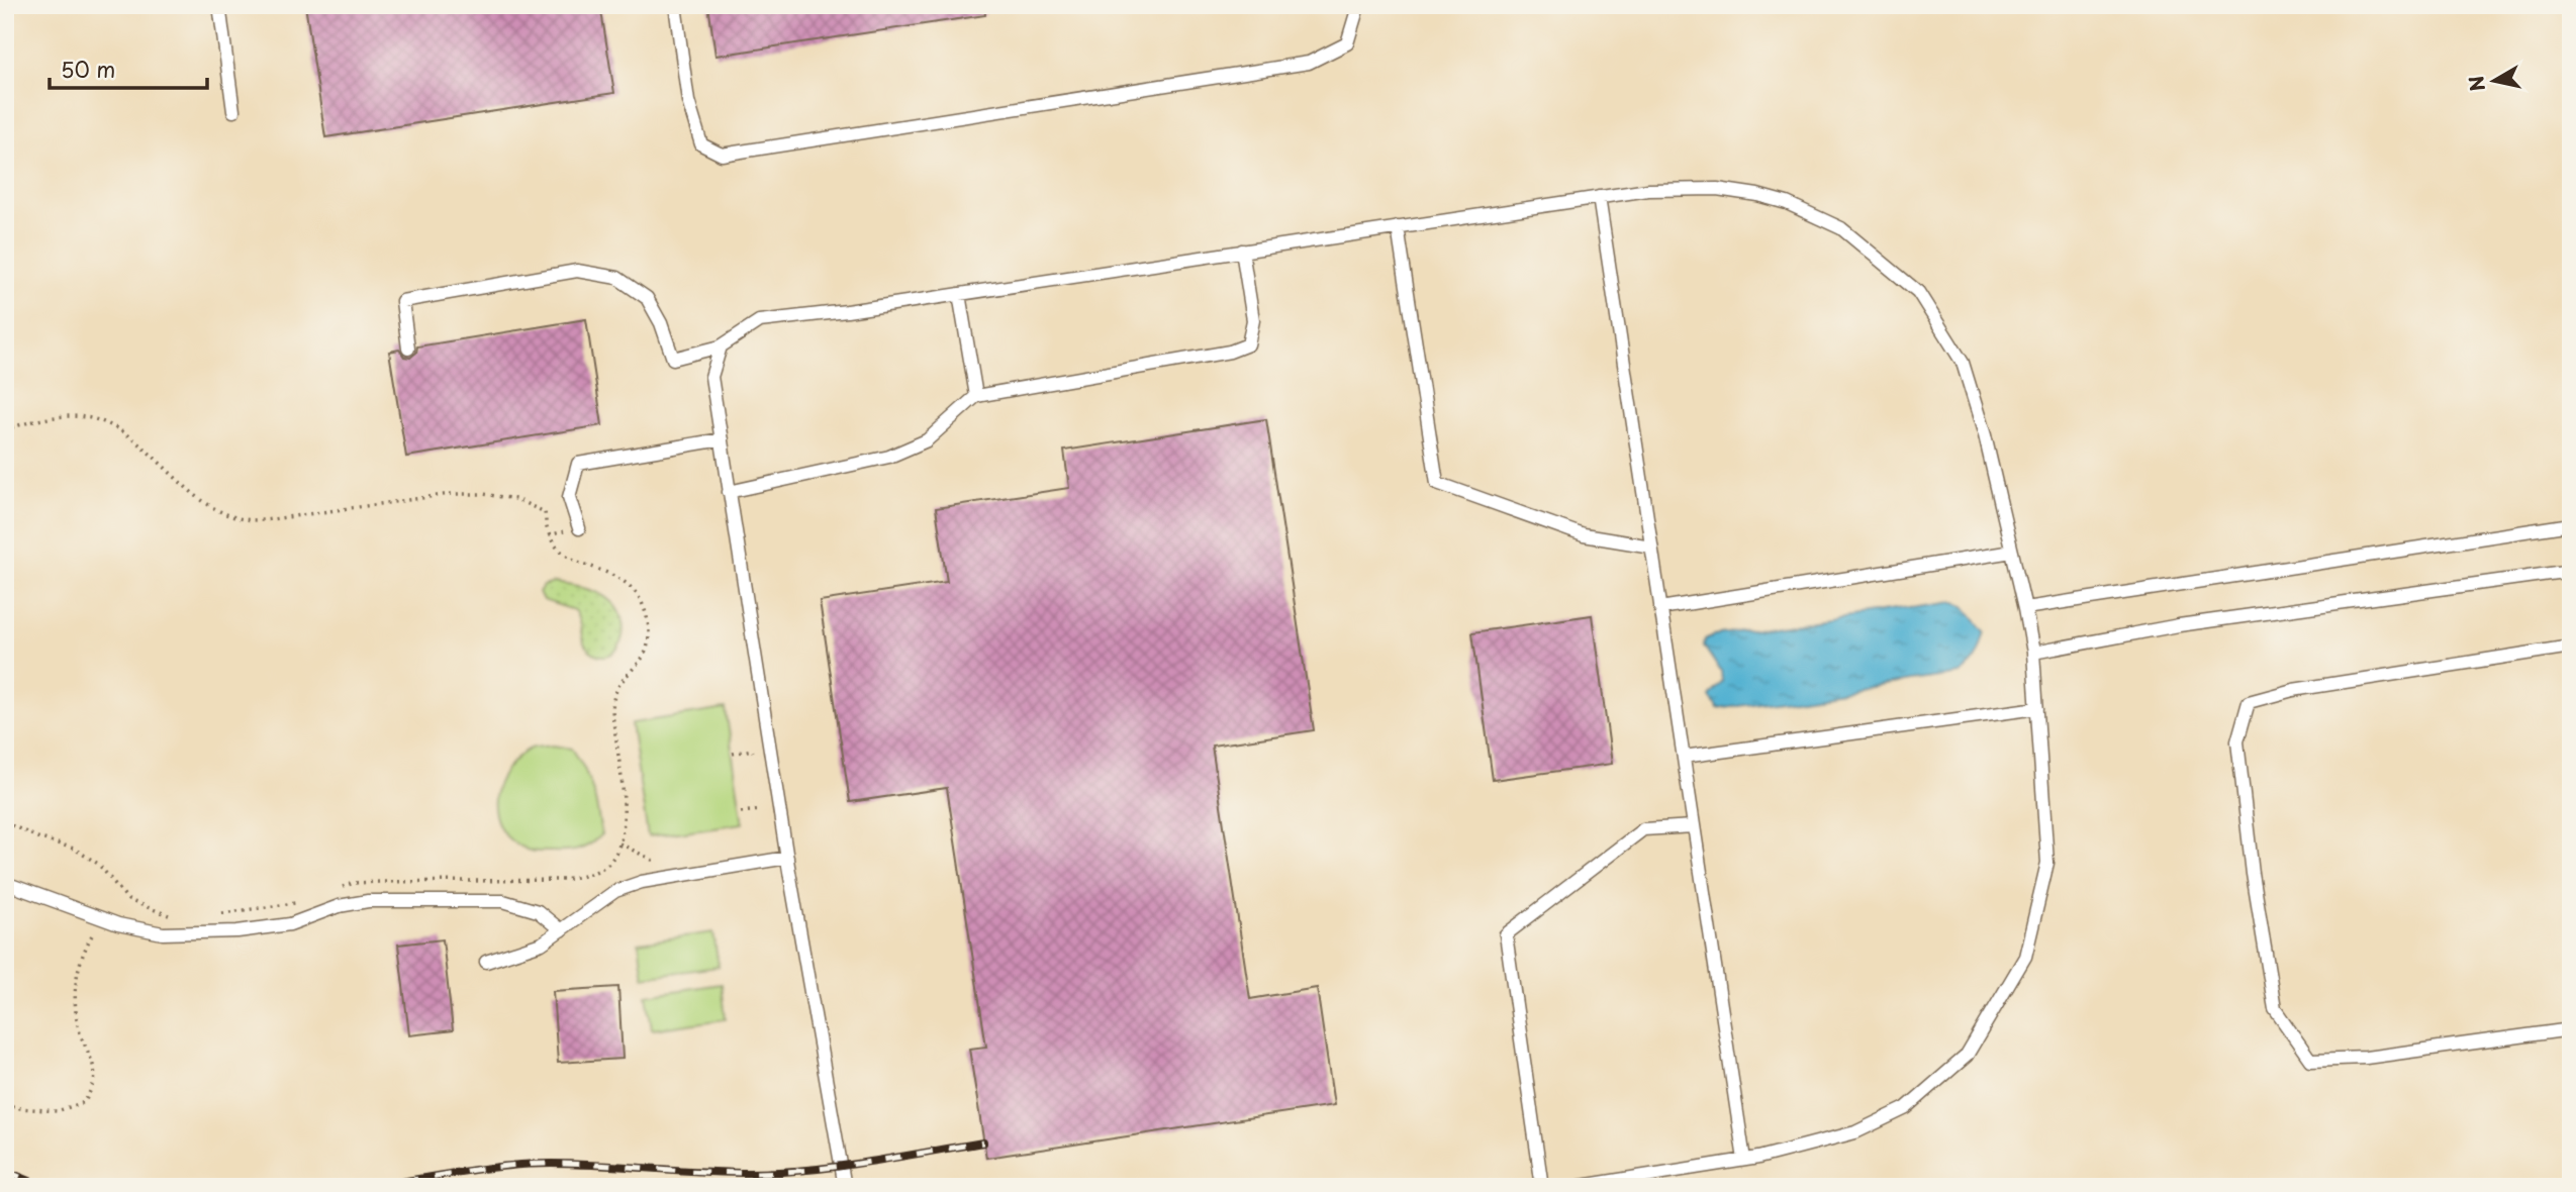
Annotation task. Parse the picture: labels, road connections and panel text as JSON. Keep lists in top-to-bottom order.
{
  "scale_bar": "50 m",
  "north": "left"
}
